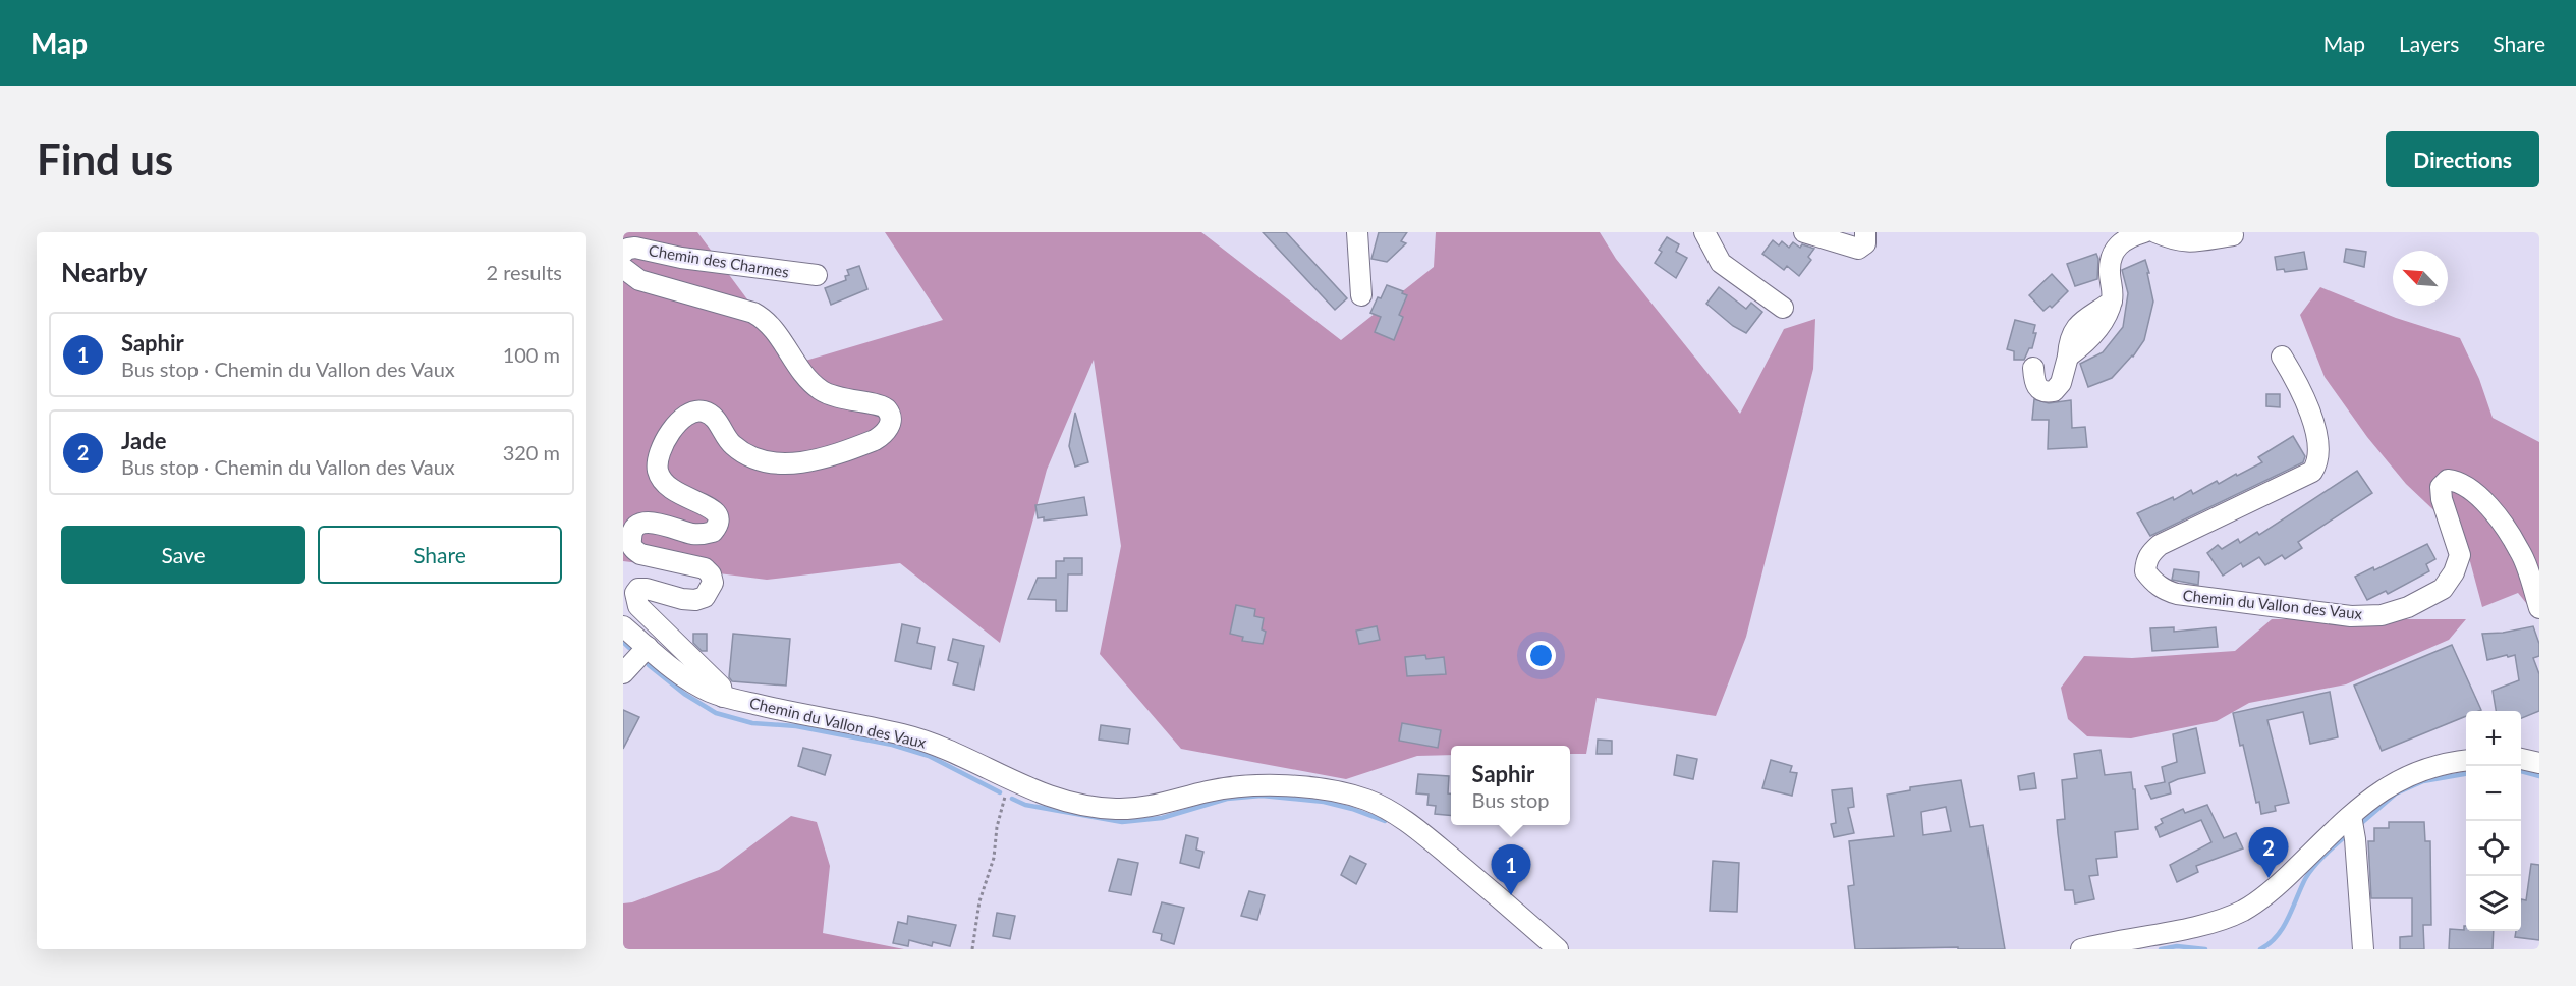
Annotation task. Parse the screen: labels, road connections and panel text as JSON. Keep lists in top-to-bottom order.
{
  "streets": {
    "street": ["Chemin des Charmes", "Chemin du Vallon des Vaux"]
  },
  "crossings": [
    ["Chemin des Charmes", "Chemin du Vallon des Vaux"]
  ],
  "north": "top left",
  "page": {
    "header": "Map",
    "nav": ["Map", "Layers", "Share"],
    "buttons": [
      "Directions",
      ["Save", "Share"]
    ],
    "title": "Find us",
    "heading": ["Nearby", "2 results"],
    "list": [
      {
        "mark": "1",
        "name": "Saphir",
        "note": "Bus stop · Chemin du Vallon des Vaux",
        "value": "100 m"
      },
      {
        "mark": "2",
        "name": "Jade",
        "note": "Bus stop · Chemin du Vallon des Vaux",
        "value": "320 m"
      }
    ],
    "map_buttons": ["+", "−"],
    "popup": ["Saphir", "Bus stop"],
    "pins": ["2", "1"]
  }
}
